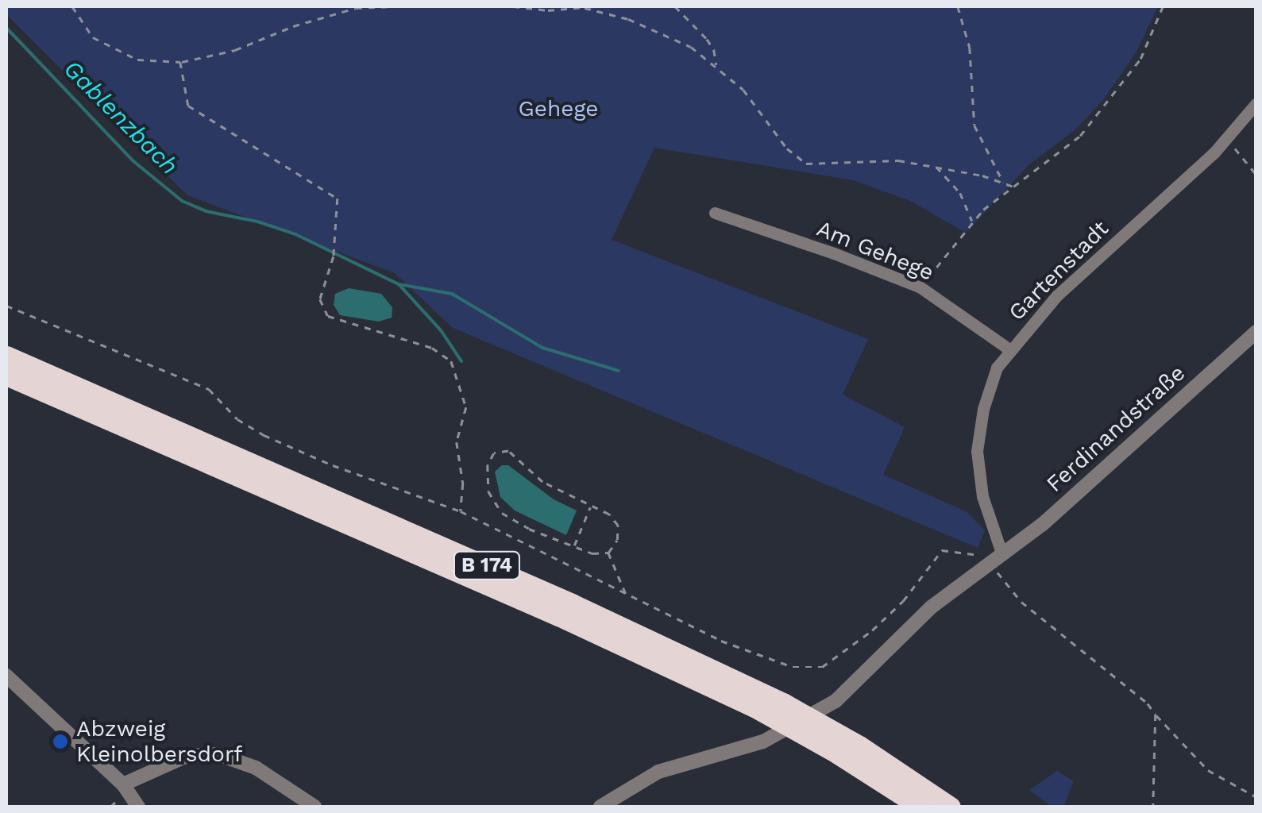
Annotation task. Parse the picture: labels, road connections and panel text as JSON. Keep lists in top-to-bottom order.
{
  "streets": {
    "highway": ["B 174"],
    "street": ["Am Gehege", "Gartenstadt", "Ferdinandstraße"]
  },
  "crossings": [
    ["Am Gehege", "Gartenstadt"],
    ["Gartenstadt", "Ferdinandstraße"]
  ],
  "water": ["Gablenzbach"],
  "parks": ["Gehege"],
  "places": ["Abzweig Kleinolbersdorf"]
}
